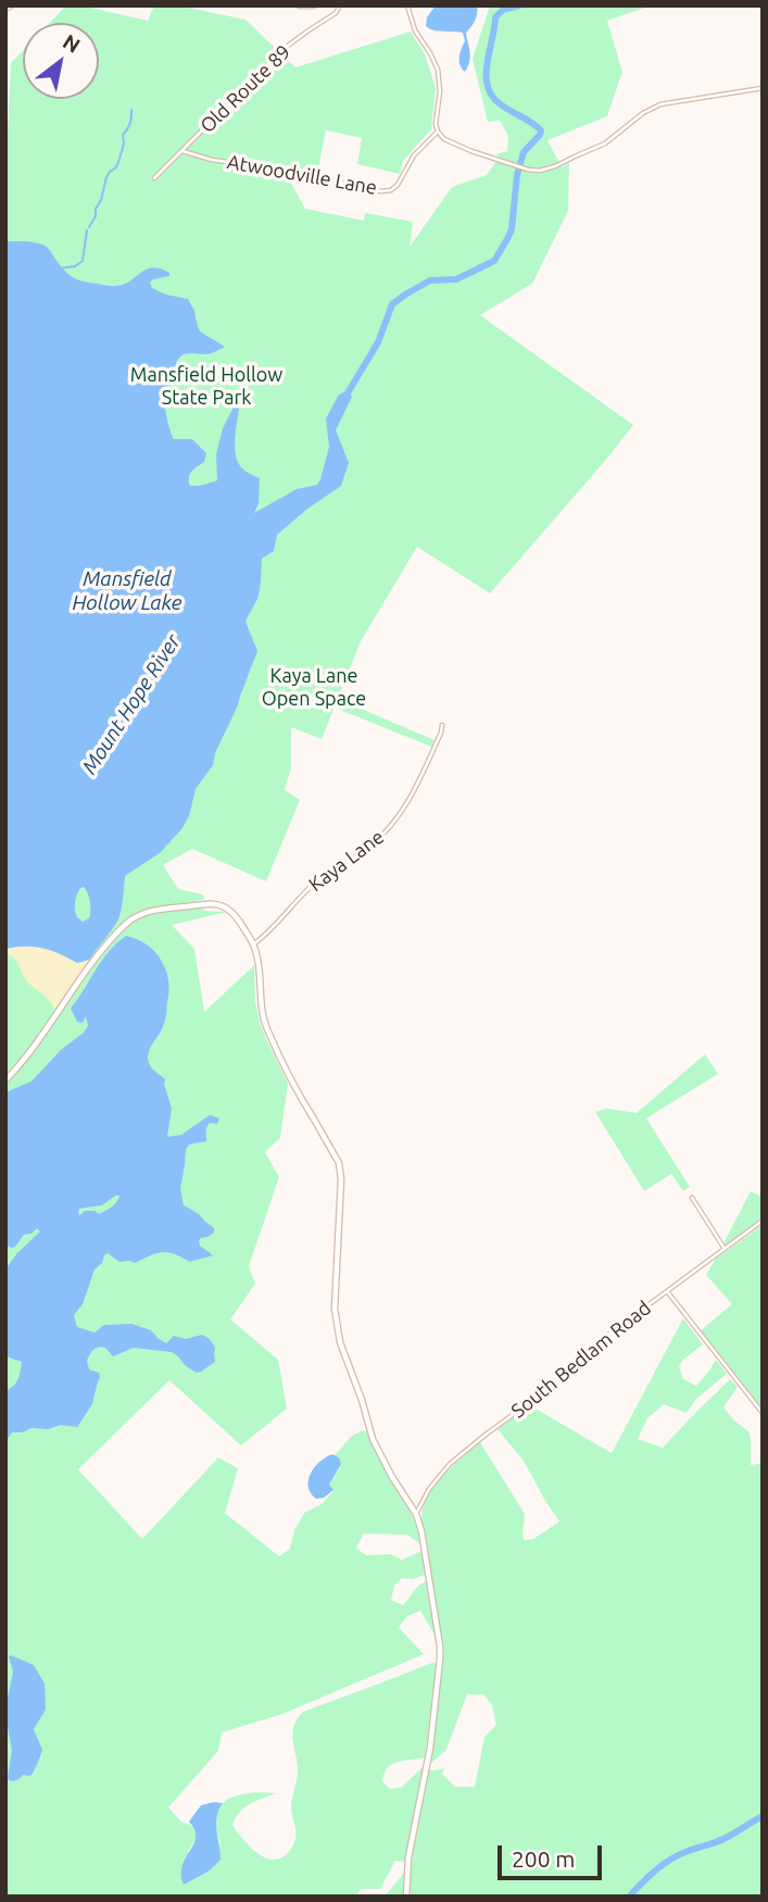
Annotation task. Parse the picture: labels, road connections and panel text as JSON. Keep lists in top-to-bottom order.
{
  "streets": {
    "street": [
      "Old Route 89",
      "Atwoodville Lane",
      "Kaya Lane",
      "South Bedlam Road"
    ]
  },
  "crossings": [
    ["Old Route 89", "Atwoodville Lane"]
  ],
  "water": ["Mansfield Hollow Lake", "Mount Hope River"],
  "parks": ["Mansfield Hollow State Park", "Kaya Lane Open Space"],
  "scale_bar": "200 m",
  "north": "top right"
}
